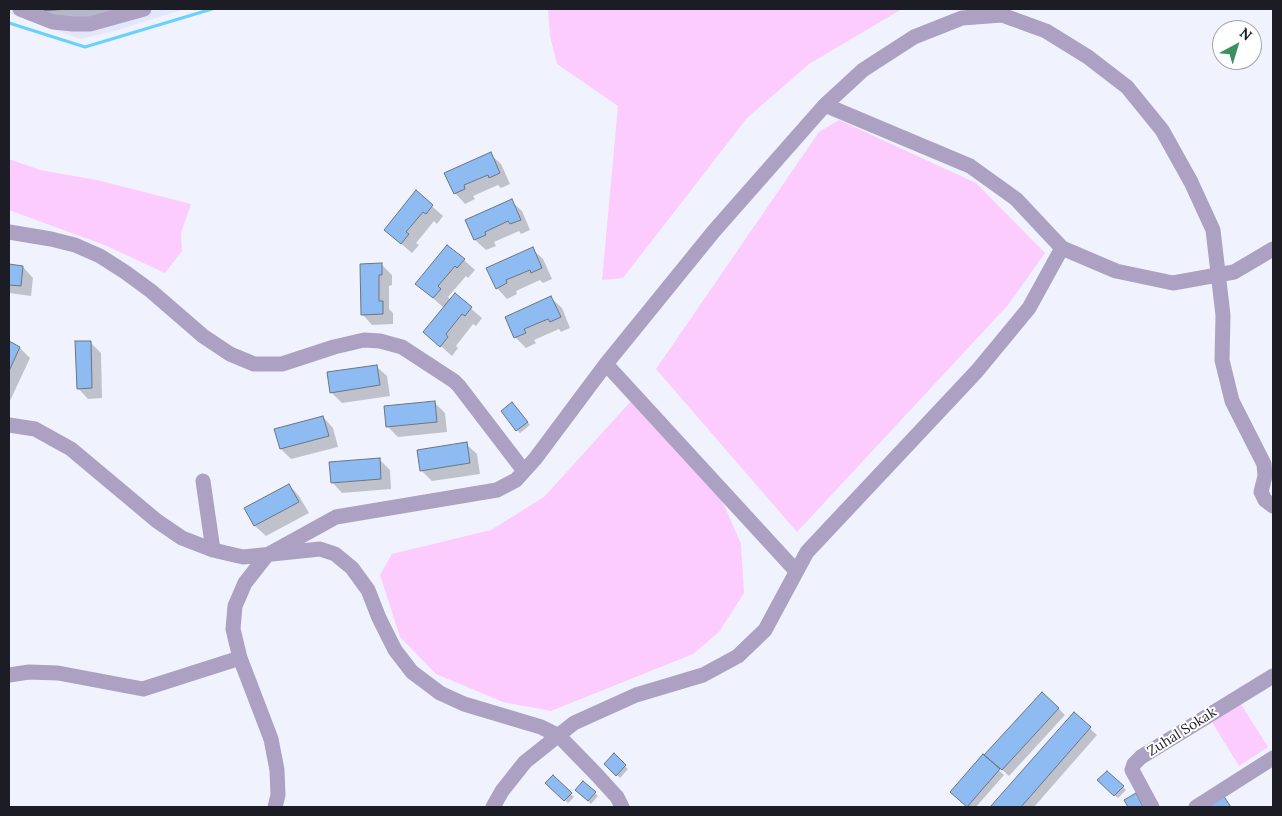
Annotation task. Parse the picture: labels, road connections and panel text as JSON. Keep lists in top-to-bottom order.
{
  "streets": {
    "street": ["Zuhal Sokak"]
  },
  "north": "top right"
}
